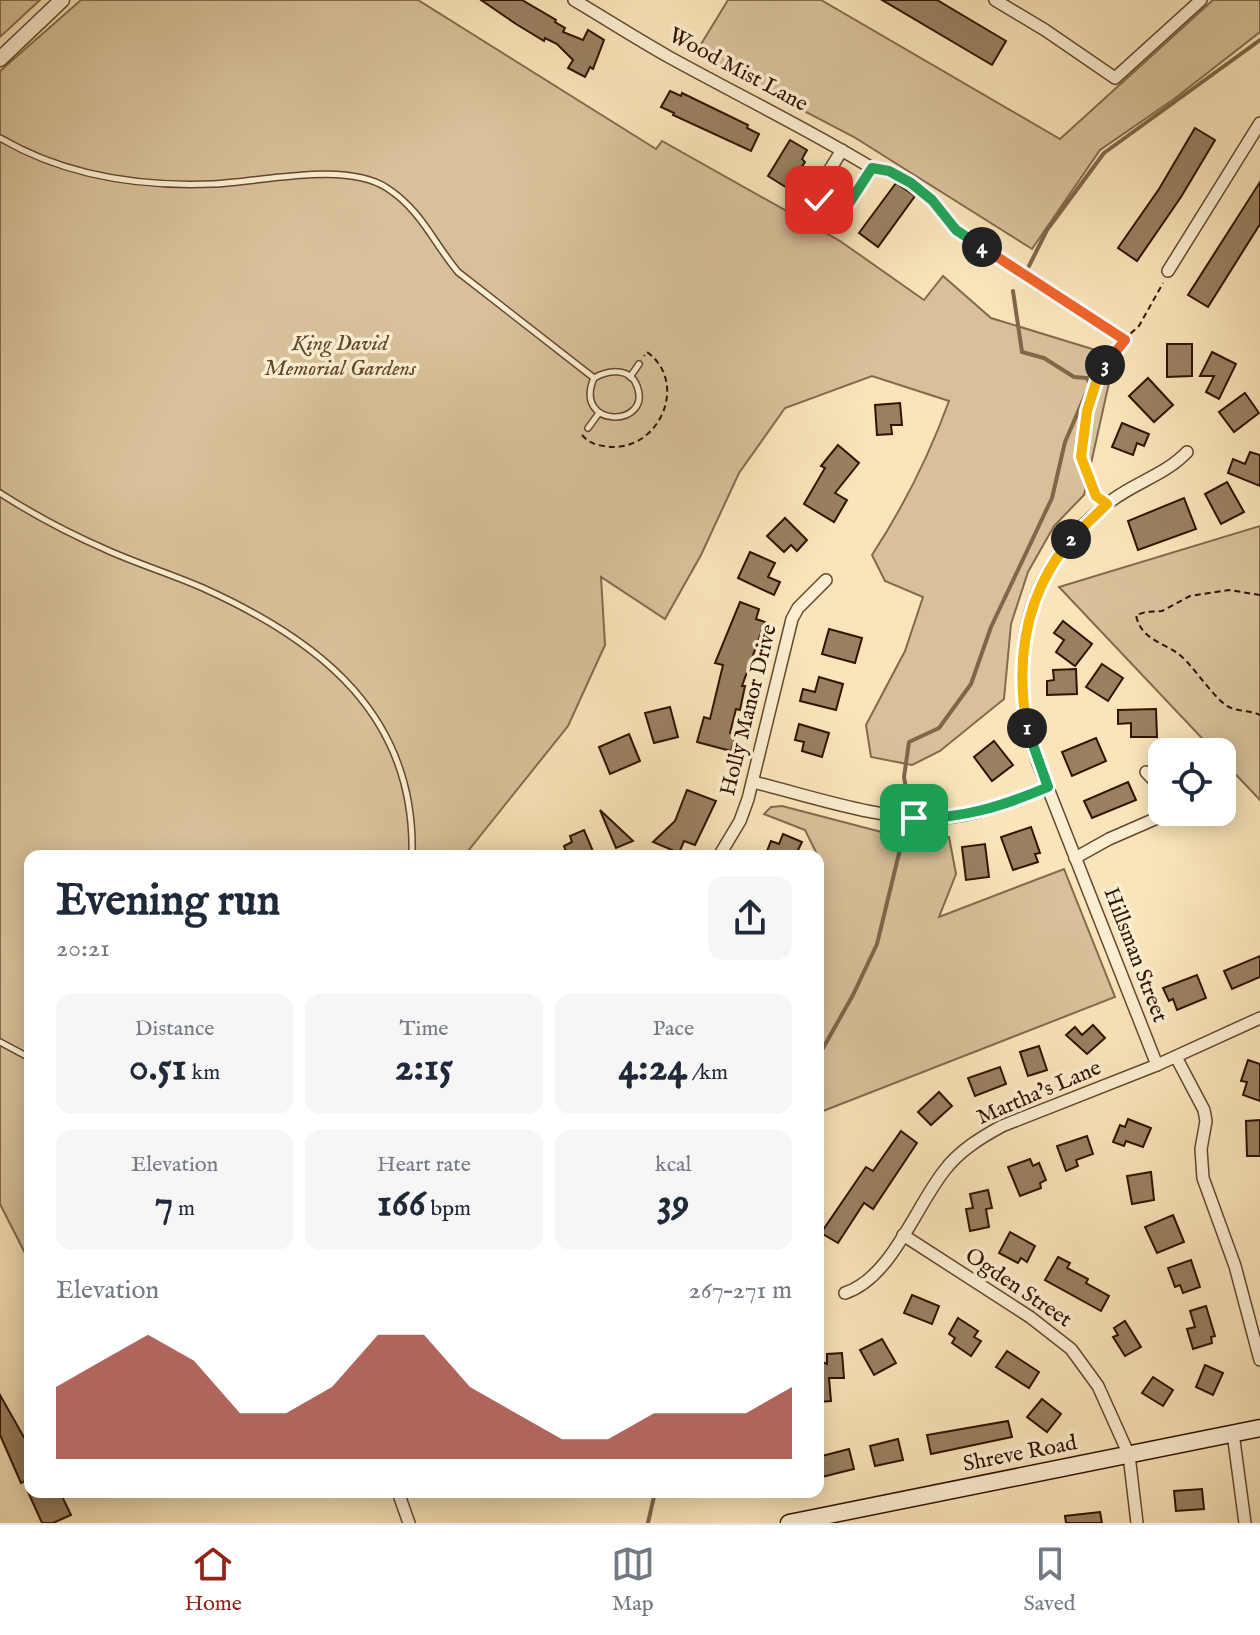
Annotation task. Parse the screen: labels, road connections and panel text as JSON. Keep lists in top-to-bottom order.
{
  "streets": {
    "main road": ["Shreve Road"],
    "street": [
      "Wood Mist Lane",
      "Holly Manor Drive",
      "Hillsman Street",
      "Martha's Lane",
      "Ogden Street"
    ]
  },
  "crossings": [
    ["Hillsman Street", "Martha's Lane"],
    ["Martha's Lane", "Ogden Street"],
    ["Ogden Street", "Shreve Road"]
  ],
  "parks": ["King David Memorial Gardens"],
  "page": {
    "pins": [
      "4",
      "3",
      "2",
      "1"
    ],
    "heading": ["Evening run", "20:21"],
    "stats": [
      ["Distance", "0.51 km"],
      ["Time", "2:15"],
      ["Pace", "4:24 /km"],
      ["Elevation", "7 m"],
      ["Heart rate", "166 bpm"],
      ["kcal", "39"]
    ],
    "chart": ["Elevation", "267–271 m"],
    "tabs": ["Home", "Map", "Saved"]
  }
}
